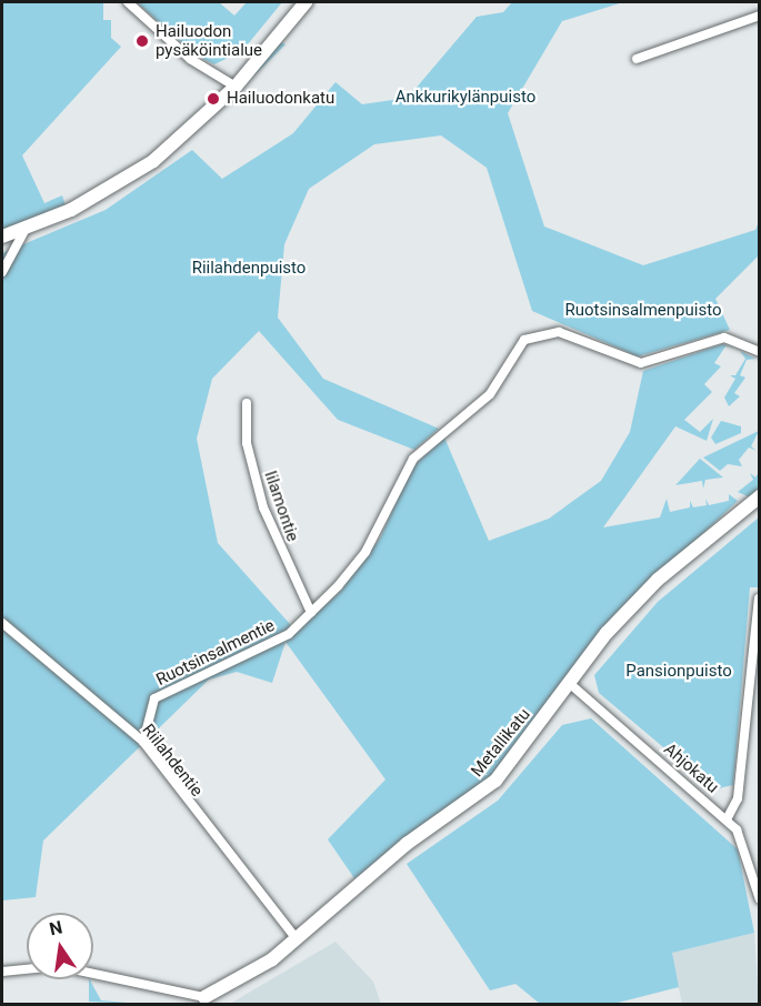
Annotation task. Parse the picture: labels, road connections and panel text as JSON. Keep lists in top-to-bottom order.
{
  "streets": {
    "street": [
      "Iilamontie",
      "Ruotsinsalmentie",
      "Metallikatu",
      "Riilahdentie",
      "Ahjokatu"
    ]
  },
  "crossings": [
    ["Iilamontie", "Ruotsinsalmentie"],
    ["Ruotsinsalmentie", "Riilahdentie"],
    ["Metallikatu", "Riilahdentie"],
    ["Metallikatu", "Ahjokatu"]
  ],
  "parks": [
    "Ankkurikylänpuisto",
    "Riilahdenpuisto",
    "Ruotsinsalmenpuisto",
    "Pansionpuisto"
  ],
  "places": ["Hailuodon pysäköintialue", "Hailuodonkatu"],
  "north": "top"
}
